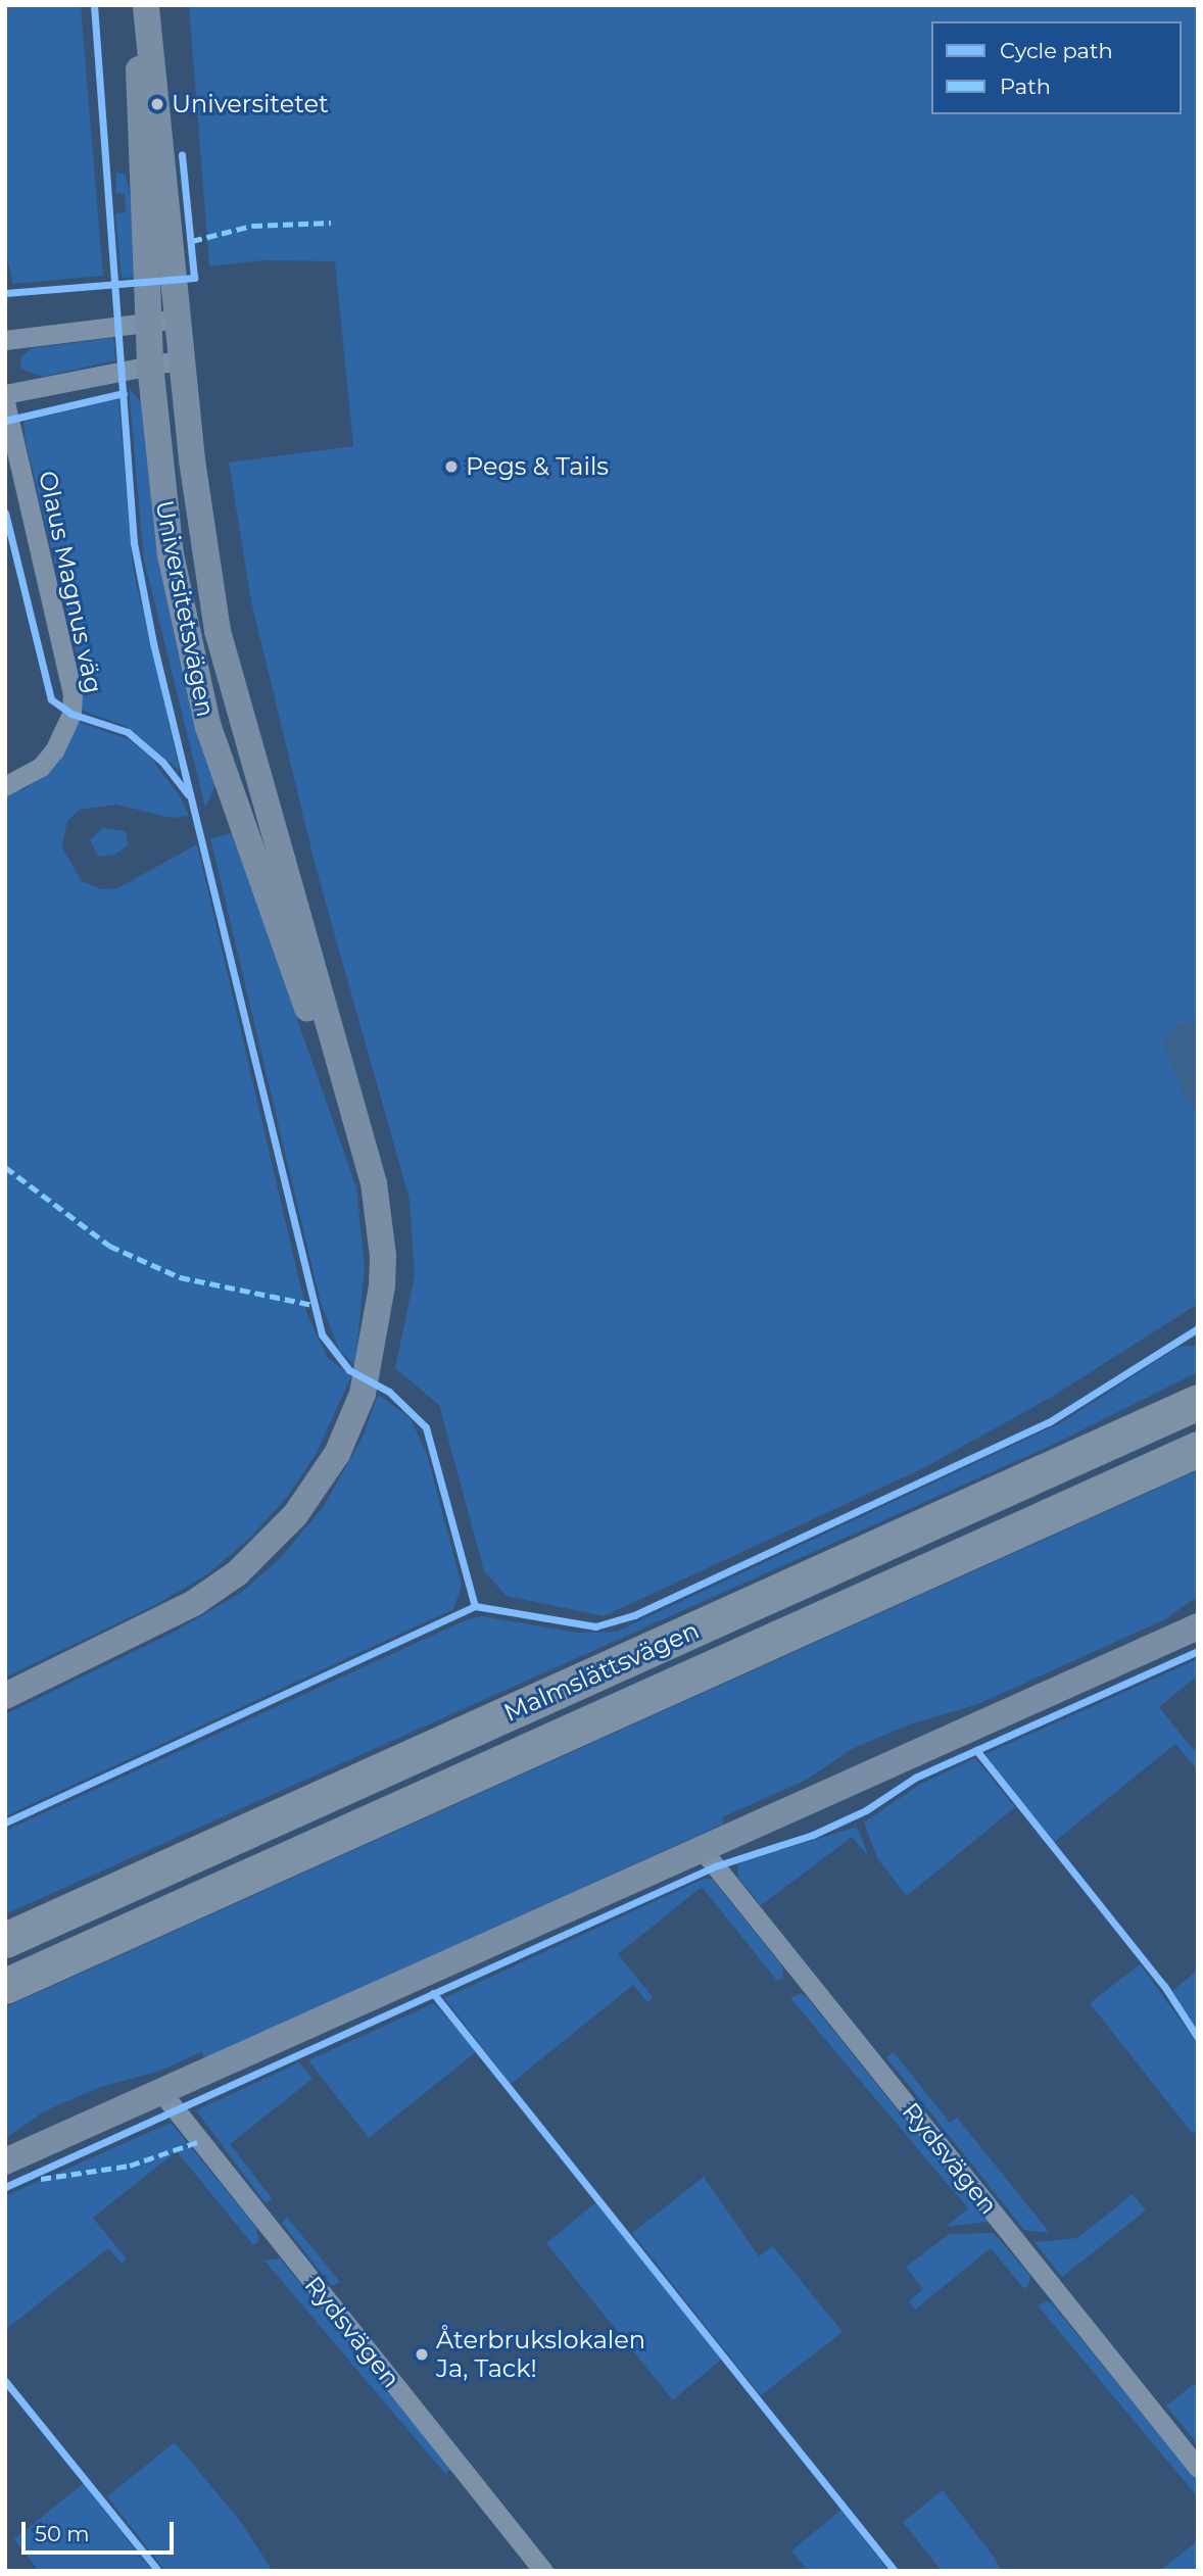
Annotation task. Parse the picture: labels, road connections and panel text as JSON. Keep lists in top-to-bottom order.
{
  "streets": {
    "highway": ["Malmslättsvägen"],
    "main road": ["Universitetsvägen"],
    "street": ["Olaus Magnus väg", "Rydsvägen"]
  },
  "places": ["Universitetet", "Pegs & Tails", "Återbrukslokalen Ja, Tack!"],
  "legend": ["Cycle path", "Path"],
  "scale_bar": "50 m"
}
